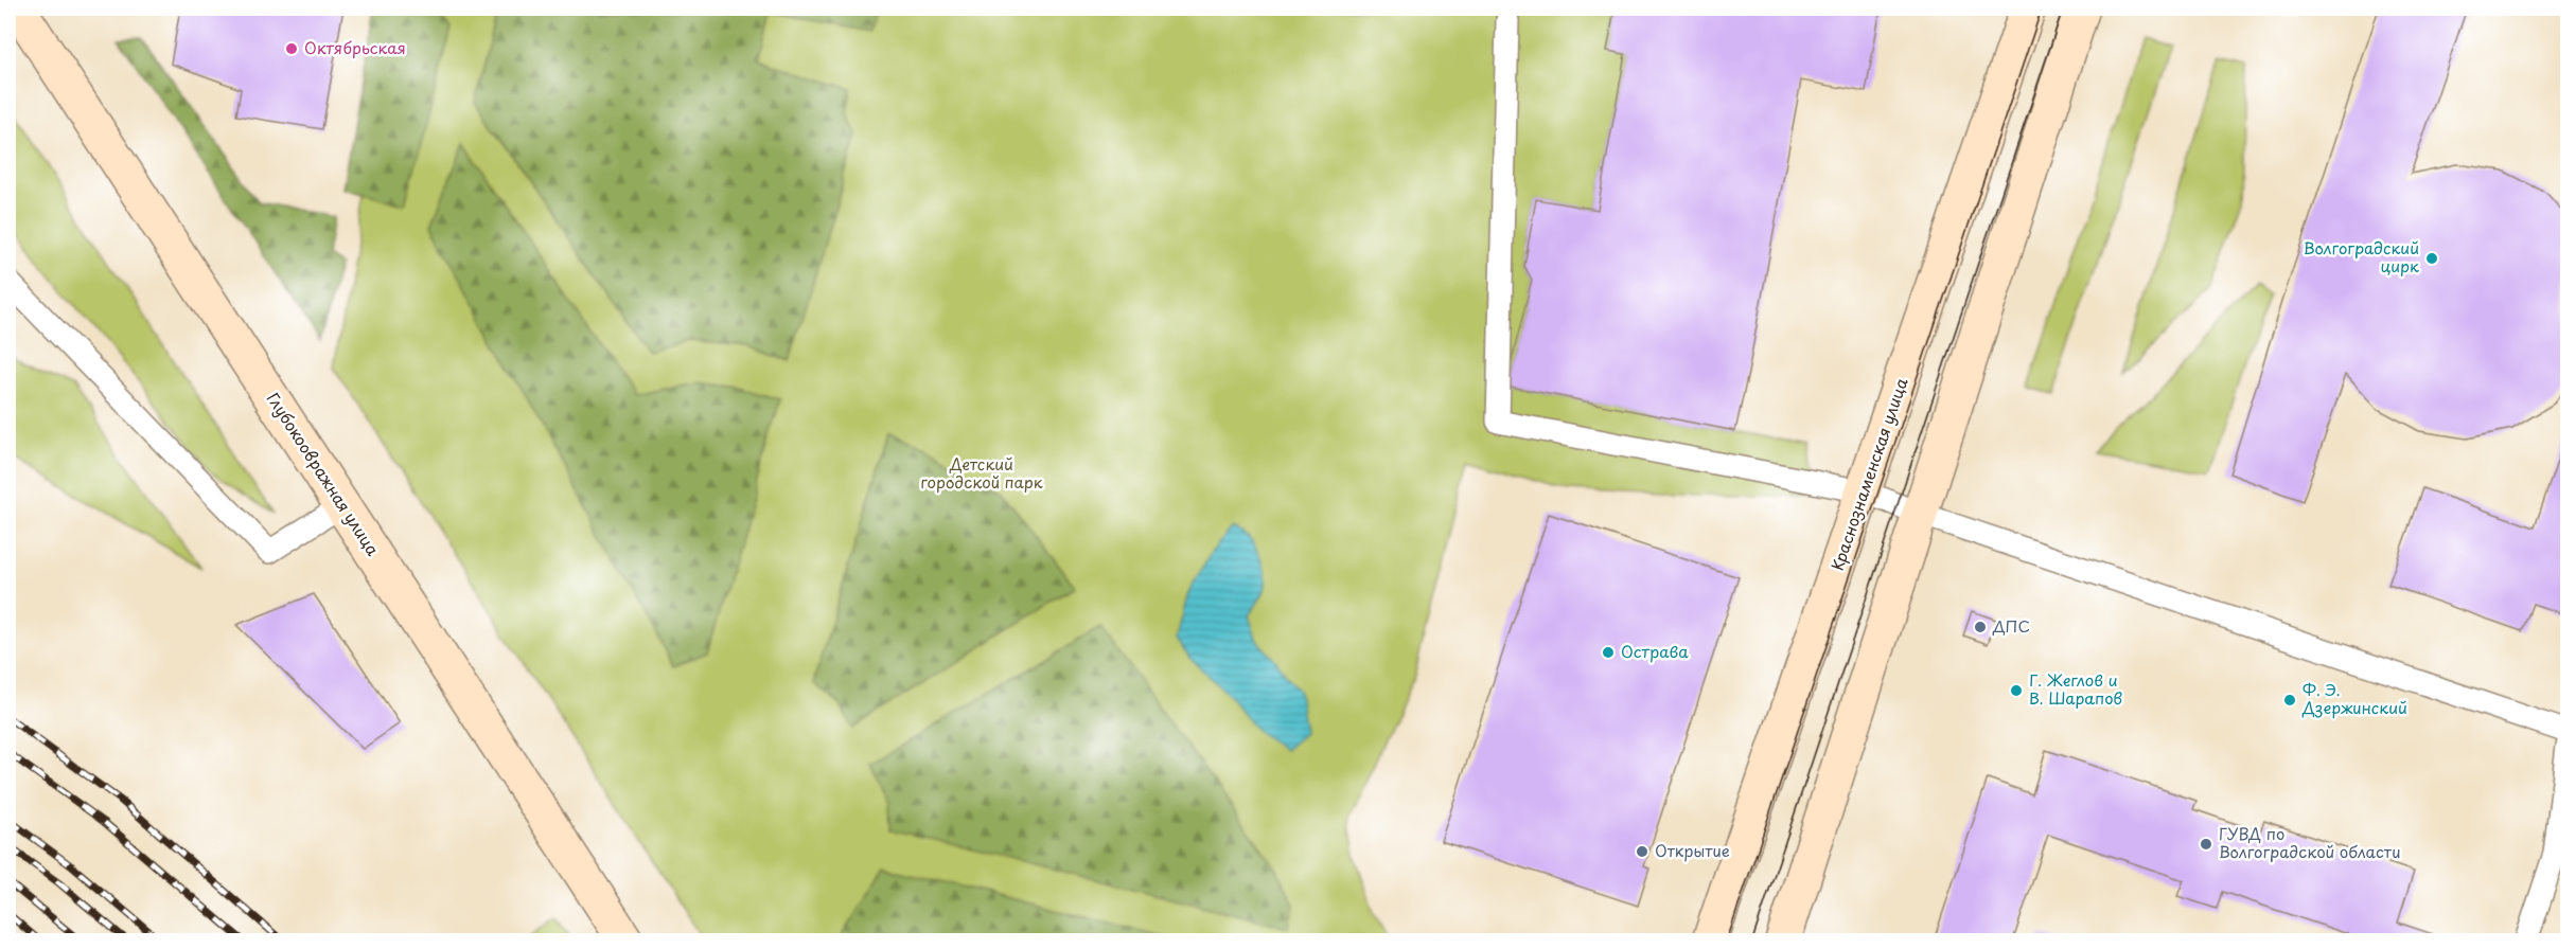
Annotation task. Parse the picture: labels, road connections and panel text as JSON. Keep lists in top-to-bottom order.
{
  "streets": {
    "main road": ["Глубокоовражная улица", "Краснознаменская улица"]
  },
  "parks": ["Детский городской парк"],
  "places": [
    "Октябрьская",
    "Волгоградский цирк",
    "ДПС",
    "Острава",
    "Г. Жеглов и В. Шарапов",
    "Ф. Э. Дзержинский",
    "ГУВД по Волгоградской области",
    "Открытие"
  ]
}
